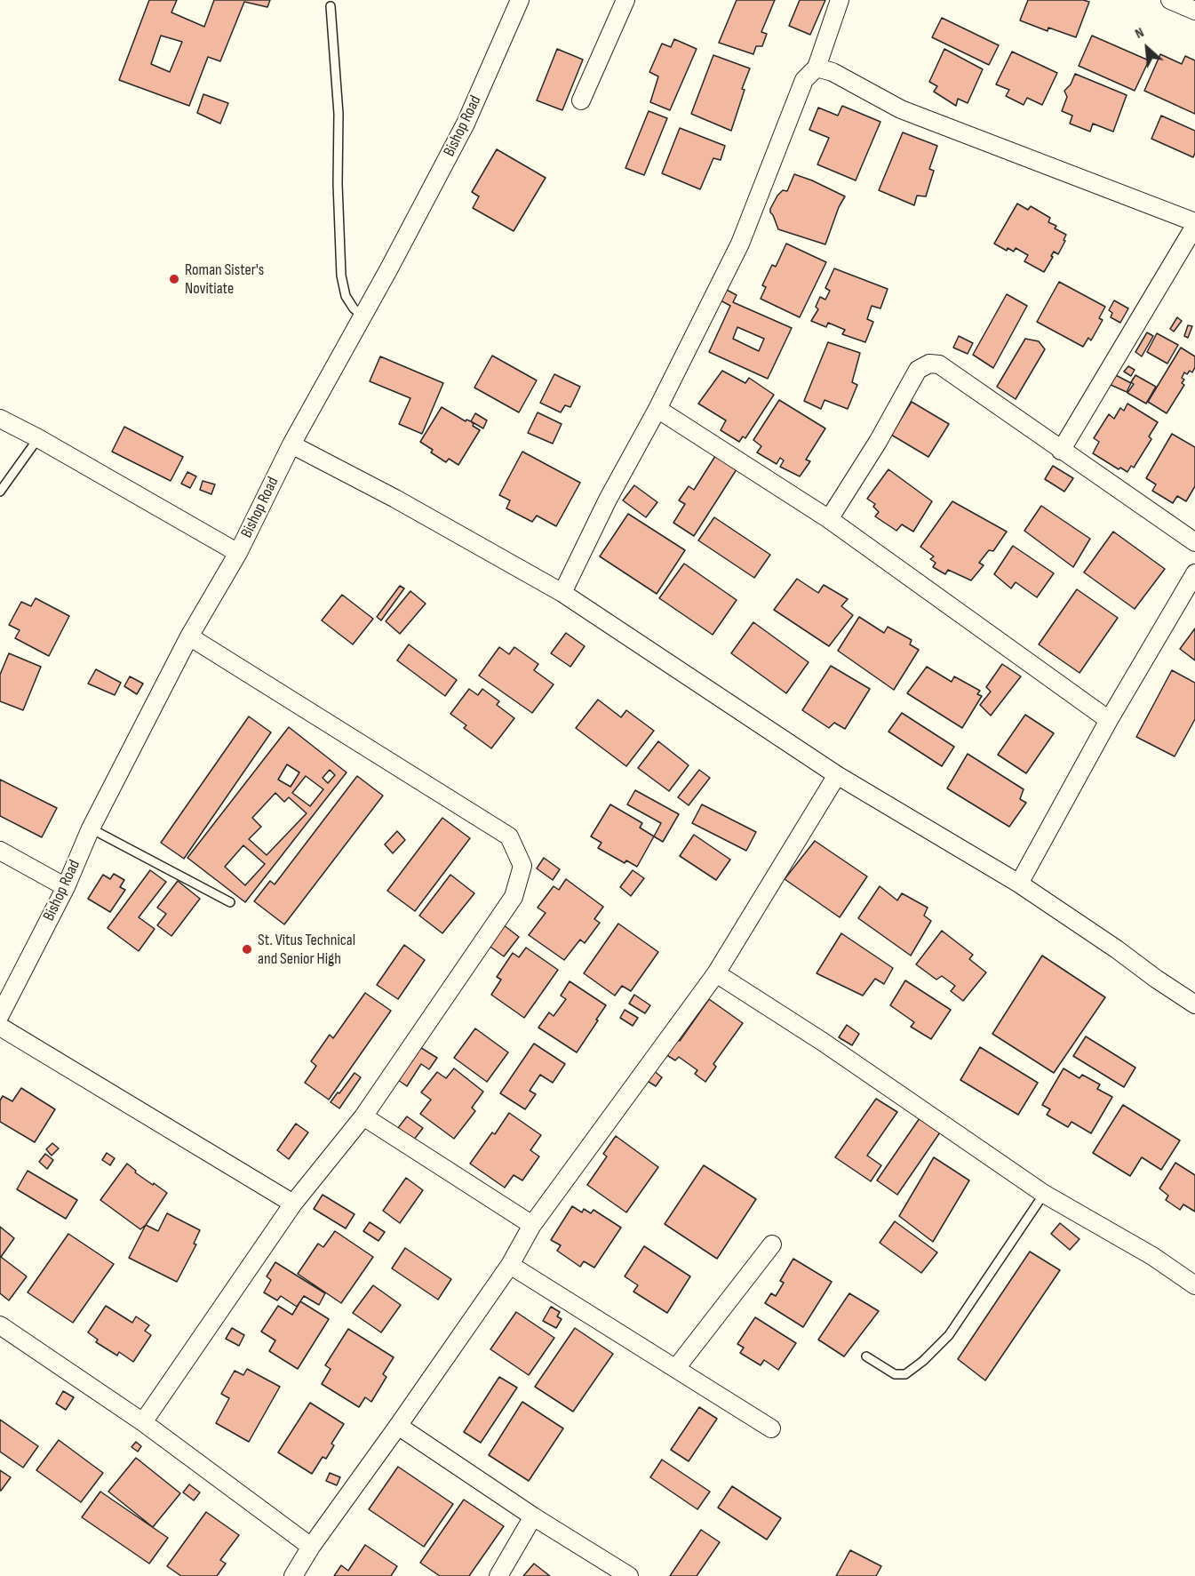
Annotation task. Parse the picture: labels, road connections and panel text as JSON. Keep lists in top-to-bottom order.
{
  "streets": {
    "street": ["Bishop Road"]
  },
  "places": ["Roman Sister's Novitiate", "St. Vitus Technical and Senior High"],
  "north": "top left"
}
